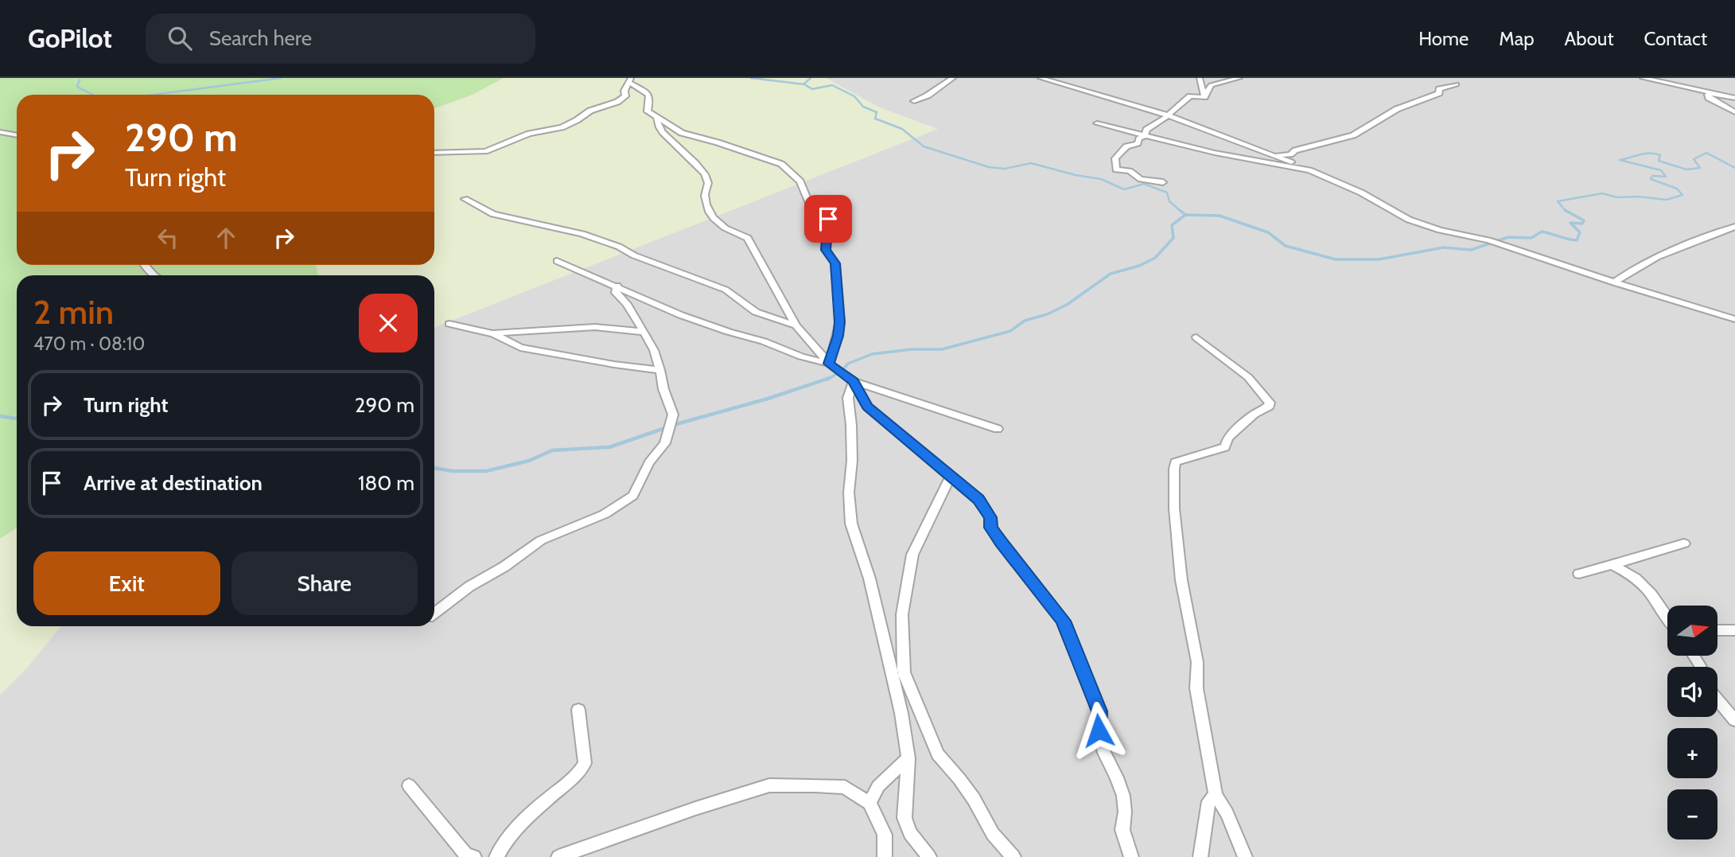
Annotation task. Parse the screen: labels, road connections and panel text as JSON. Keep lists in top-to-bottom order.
{
  "north": "right",
  "page": {
    "header": "GoPilot",
    "search": "Search here",
    "nav": [
      "Home",
      "Map",
      "About",
      "Contact"
    ],
    "turn": ["290 m", "Turn right"],
    "heading": ["2 min", "470 m · 08:10"],
    "list": [
      {
        "name": "Turn right",
        "value": "290 m"
      },
      {
        "name": "Arrive at destination",
        "value": "180 m"
      }
    ],
    "buttons": ["Exit", "Share"],
    "map_buttons": ["+", "−"]
  }
}
